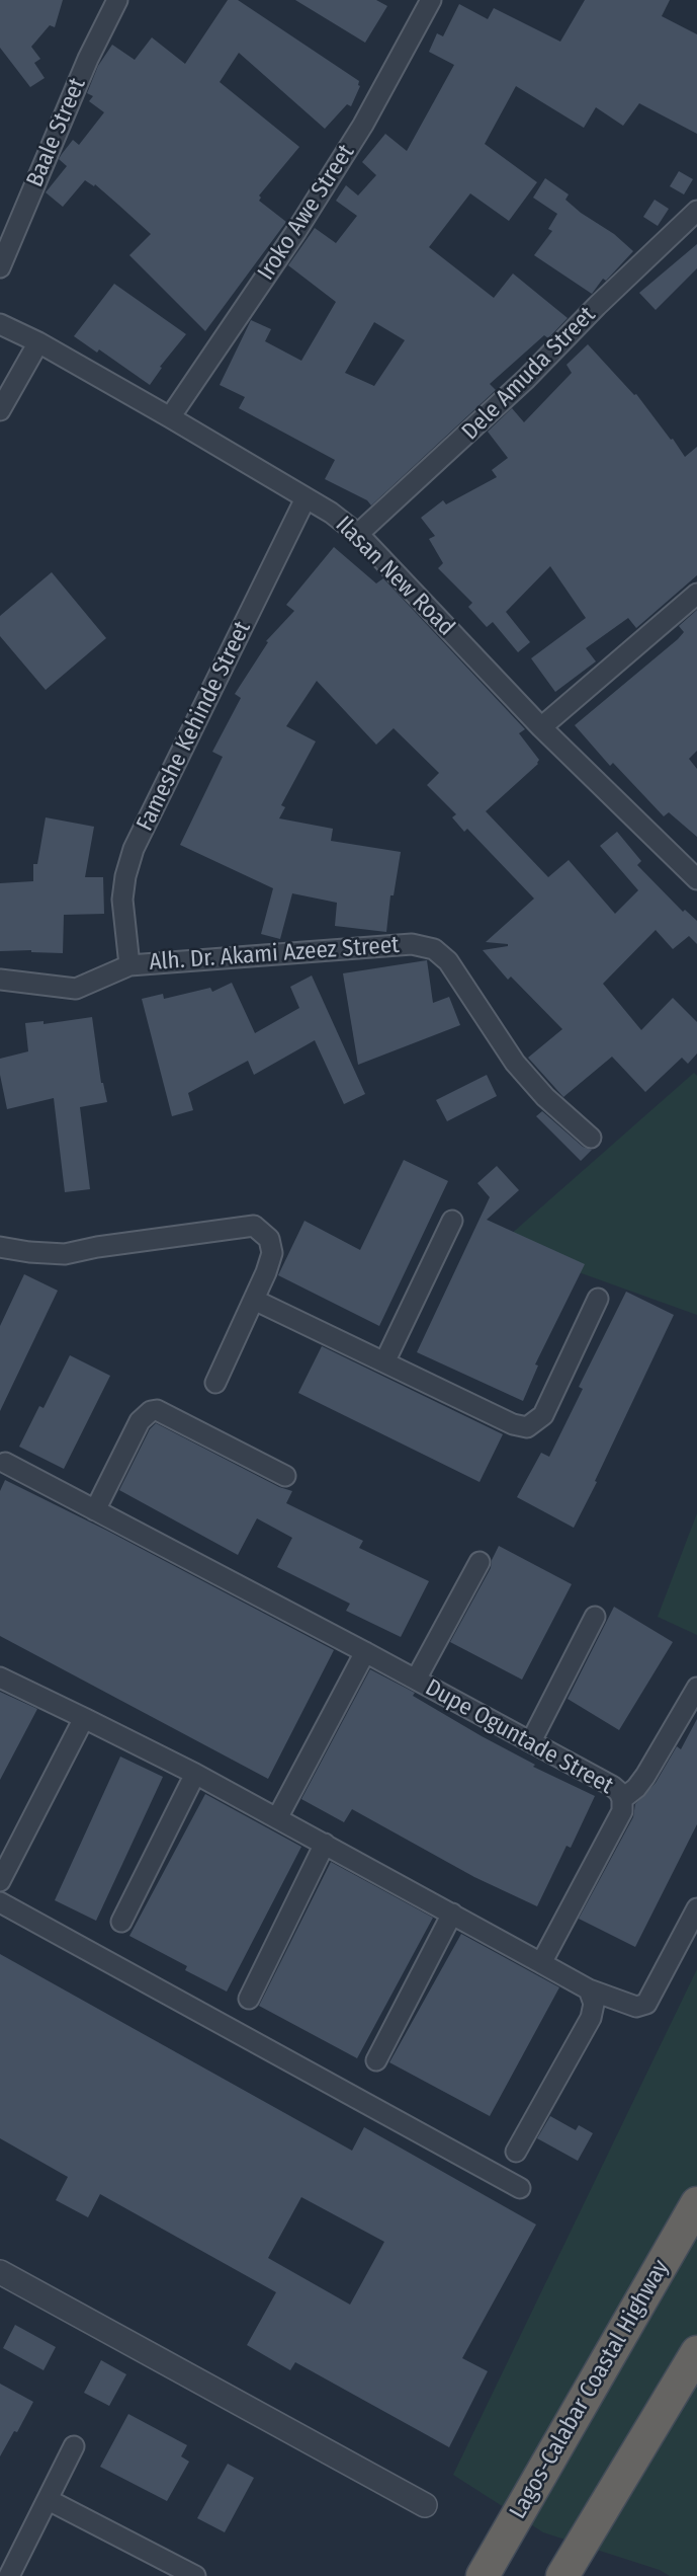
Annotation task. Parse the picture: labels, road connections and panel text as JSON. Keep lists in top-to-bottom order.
{
  "streets": {
    "highway": ["Lagos-Calabar Coastal Highway"],
    "street": [
      "Baale Street",
      "Iroko Awe Street",
      "Dele Amuda Street",
      "Ilasan New Road",
      "Fameshe Kehinde Street",
      "Alh. Dr. Akami Azeez Street",
      "Dupe Oguntade Street"
    ]
  },
  "crossings": [
    ["Iroko Awe Street", "Ilasan New Road"],
    ["Dele Amuda Street", "Ilasan New Road"],
    ["Ilasan New Road", "Fameshe Kehinde Street"],
    ["Fameshe Kehinde Street", "Alh. Dr. Akami Azeez Street"]
  ]
}
